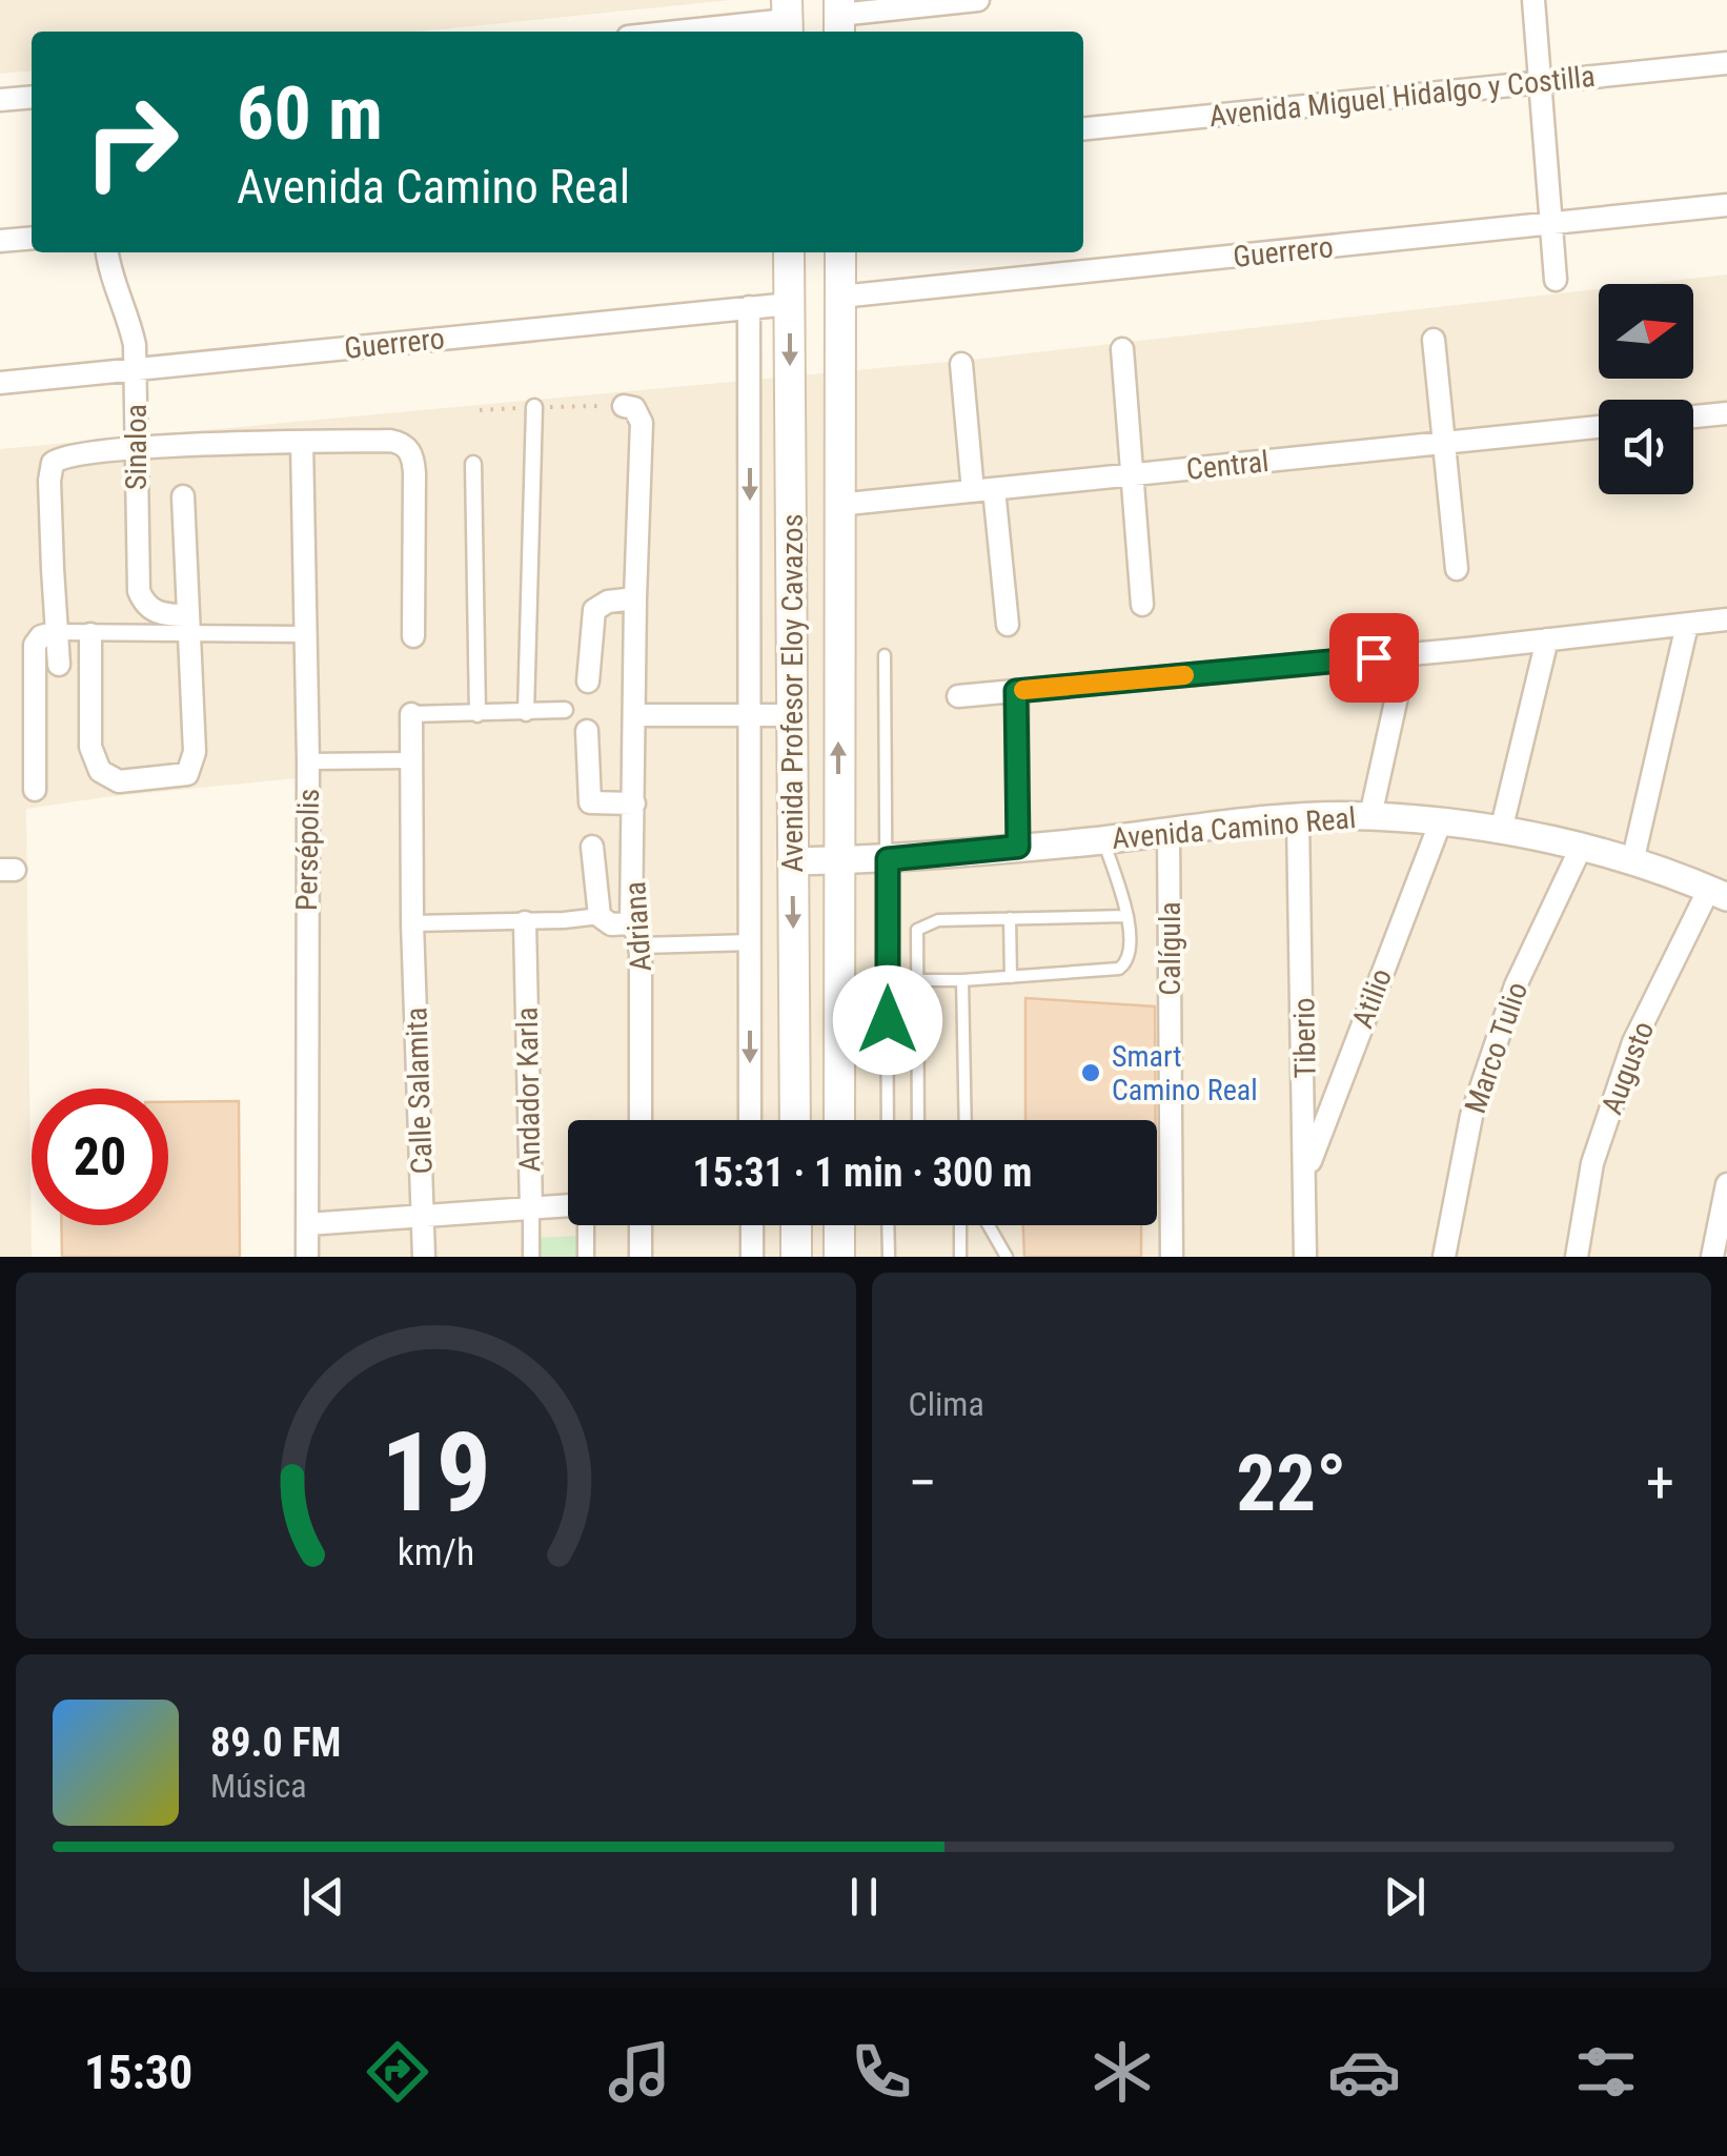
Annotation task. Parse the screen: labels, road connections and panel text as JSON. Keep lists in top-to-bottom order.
{
  "streets": {
    "main road": ["Avenida Profesor Eloy Cavazos"],
    "street": [
      "Avenida Miguel Hidalgo y Costilla",
      "Guerrero",
      "Sinaloa",
      "Central",
      "Avenida Camino Real",
      "Persépolis",
      "Adriana",
      "Calígula",
      "Atilio",
      "Tiberio",
      "Marco Tulio",
      "Augusto",
      "Andador Karla",
      "Calle Salamita"
    ]
  },
  "crossings": [
    ["Guerrero", "Sinaloa"],
    ["Guerrero", "Avenida Profesor Eloy Cavazos"],
    ["Central", "Avenida Profesor Eloy Cavazos"],
    ["Avenida Profesor Eloy Cavazos", "Avenida Camino Real"],
    ["Avenida Camino Real", "Calígula"],
    ["Avenida Camino Real", "Atilio"],
    ["Avenida Camino Real", "Tiberio"],
    ["Avenida Camino Real", "Marco Tulio"],
    ["Avenida Camino Real", "Augusto"],
    ["Atilio", "Tiberio"]
  ],
  "places": ["Smart Camino Real"],
  "north": "right",
  "page": {
    "turn": ["60 m", "Avenida Camino Real"],
    "limit": "20",
    "trip": "15:31 · 1 min · 300 m",
    "tile": "Clima",
    "heat": ["−", "22°", "+"],
    "song": ["89.0 FM", "Música"],
    "tabs": "15:30",
    "gauge": ["19", "km/h"]
  }
}
